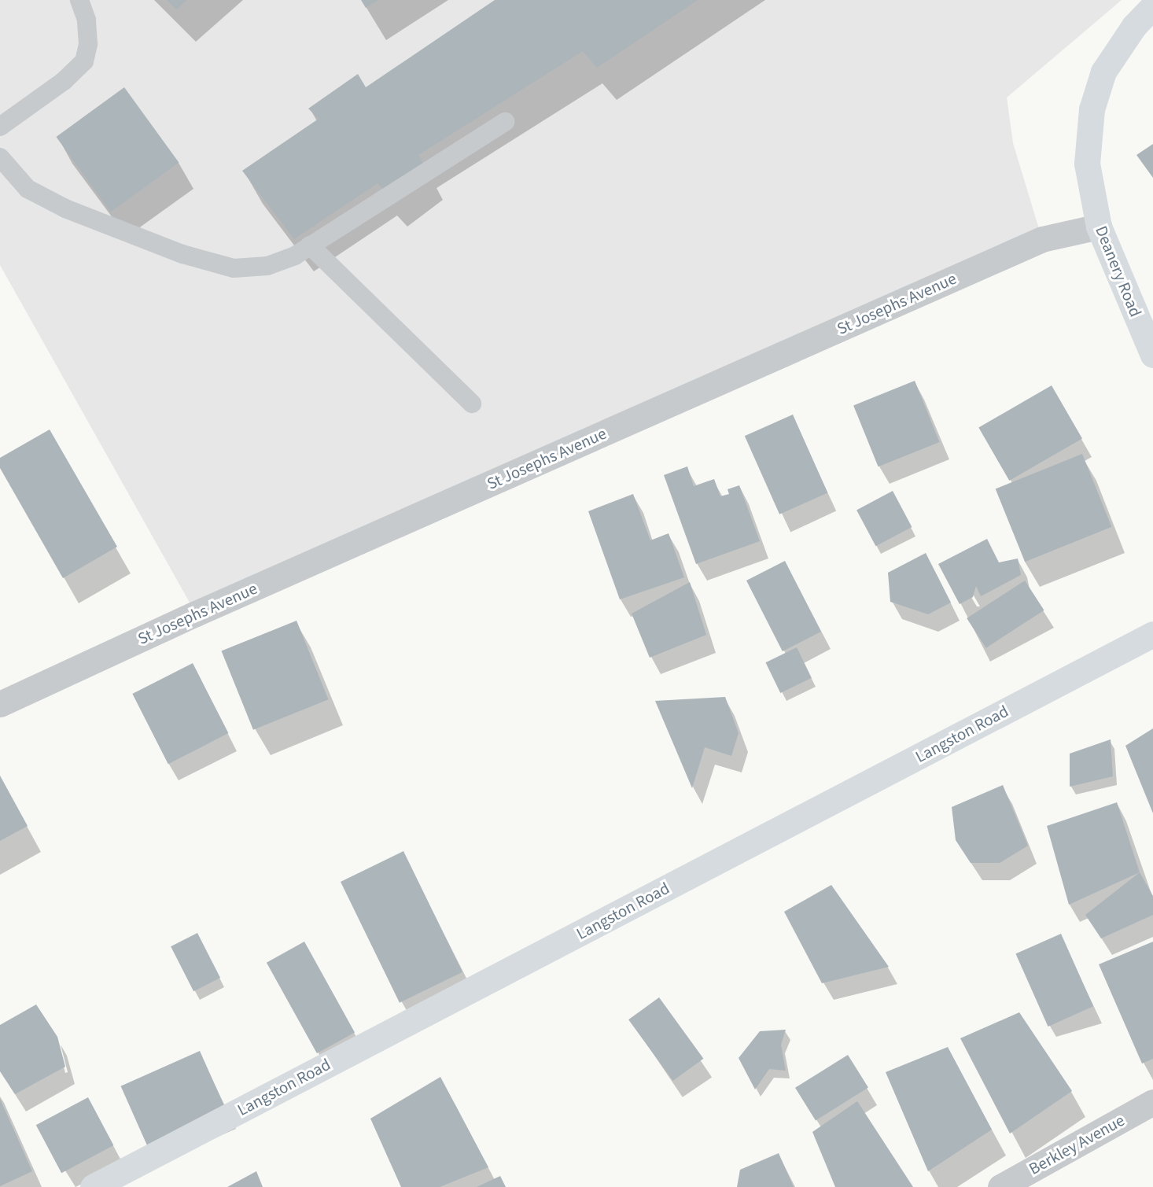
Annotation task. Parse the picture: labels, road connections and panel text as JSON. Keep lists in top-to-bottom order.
{
  "streets": {
    "street": [
      "Deanery Road",
      "St Josephs Avenue",
      "Langston Road",
      "Berkley Avenue"
    ]
  },
  "crossings": [
    ["Deanery Road", "St Josephs Avenue"]
  ]
}
